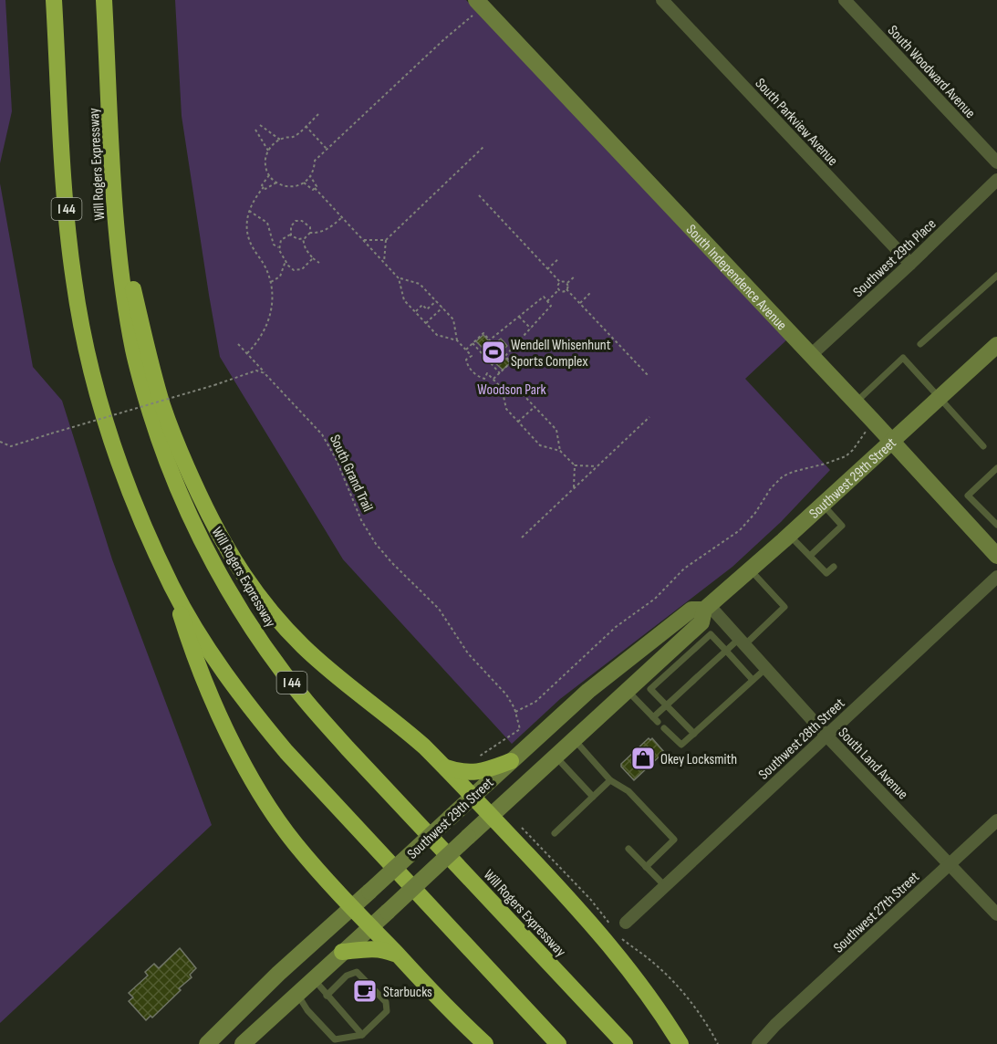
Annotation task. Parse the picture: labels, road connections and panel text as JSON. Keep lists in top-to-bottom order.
{
  "streets": {
    "highway": ["Will Rogers Expressway", "I 44"],
    "main road": ["South Independence Avenue", "Southwest 29th Street"],
    "street": [
      "South Woodward Avenue",
      "South Parkview Avenue",
      "Southwest 29th Place",
      "Southwest 28th Street",
      "South Land Avenue",
      "Southwest 27th Street"
    ],
    "path": ["South Grand Trail"]
  },
  "crossings": [
    ["South Parkview Avenue", "Southwest 29th Place"],
    ["Southwest 29th Place", "South Independence Avenue"],
    ["South Independence Avenue", "Southwest 29th Street"],
    ["Southwest 29th Street", "South Land Avenue"],
    ["Southwest 28th Street", "South Land Avenue"],
    ["South Land Avenue", "Southwest 27th Street"]
  ],
  "parks": ["Woodson Park"],
  "places": {
    "sports": ["Wendell Whisenhunt Sports Complex"],
    "shop": ["Okey Locksmith"],
    "cafe": ["Starbucks"]
  }
}
